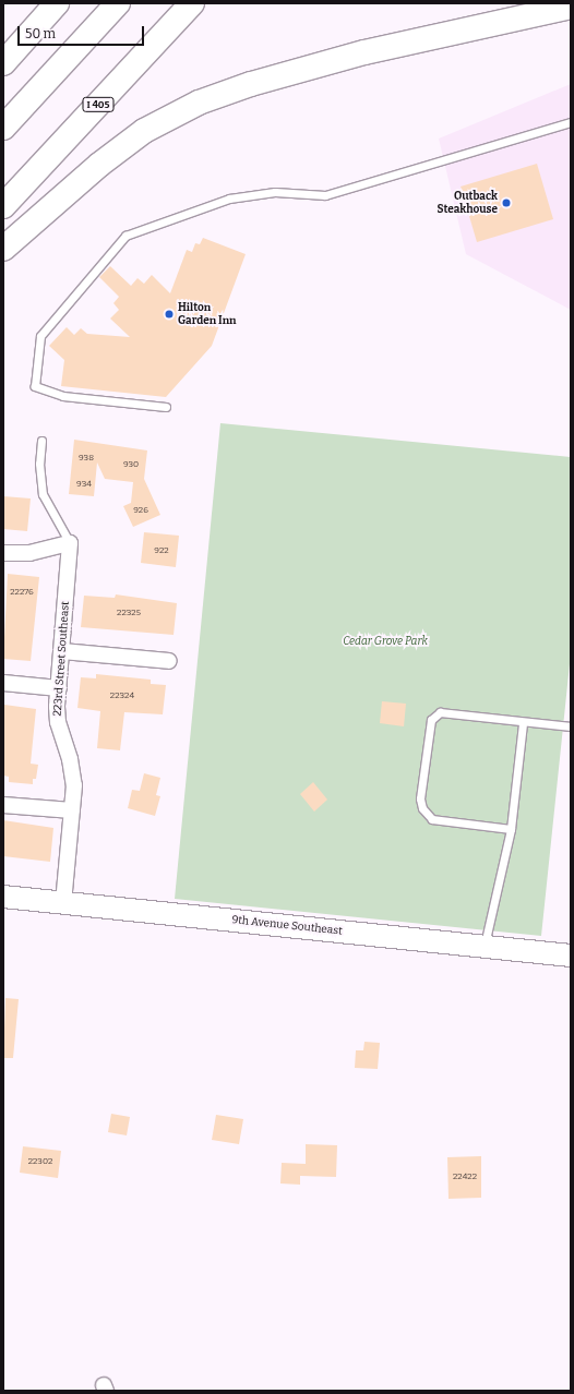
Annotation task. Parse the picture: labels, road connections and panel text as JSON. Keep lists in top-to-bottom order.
{
  "streets": {
    "highway": ["I 405"],
    "main road": ["9th Avenue Southeast"],
    "street": ["223rd Street Southeast"]
  },
  "crossings": [
    ["223rd Street Southeast", "9th Avenue Southeast"]
  ],
  "parks": ["Cedar Grove Park"],
  "places": ["Outback Steakhouse", "Hilton Garden Inn"],
  "house_numbers": [
    "938",
    "930",
    "934",
    "926",
    "922",
    "22276",
    "22325",
    "22324",
    "22302",
    "22422"
  ],
  "scale_bar": "50 m"
}
